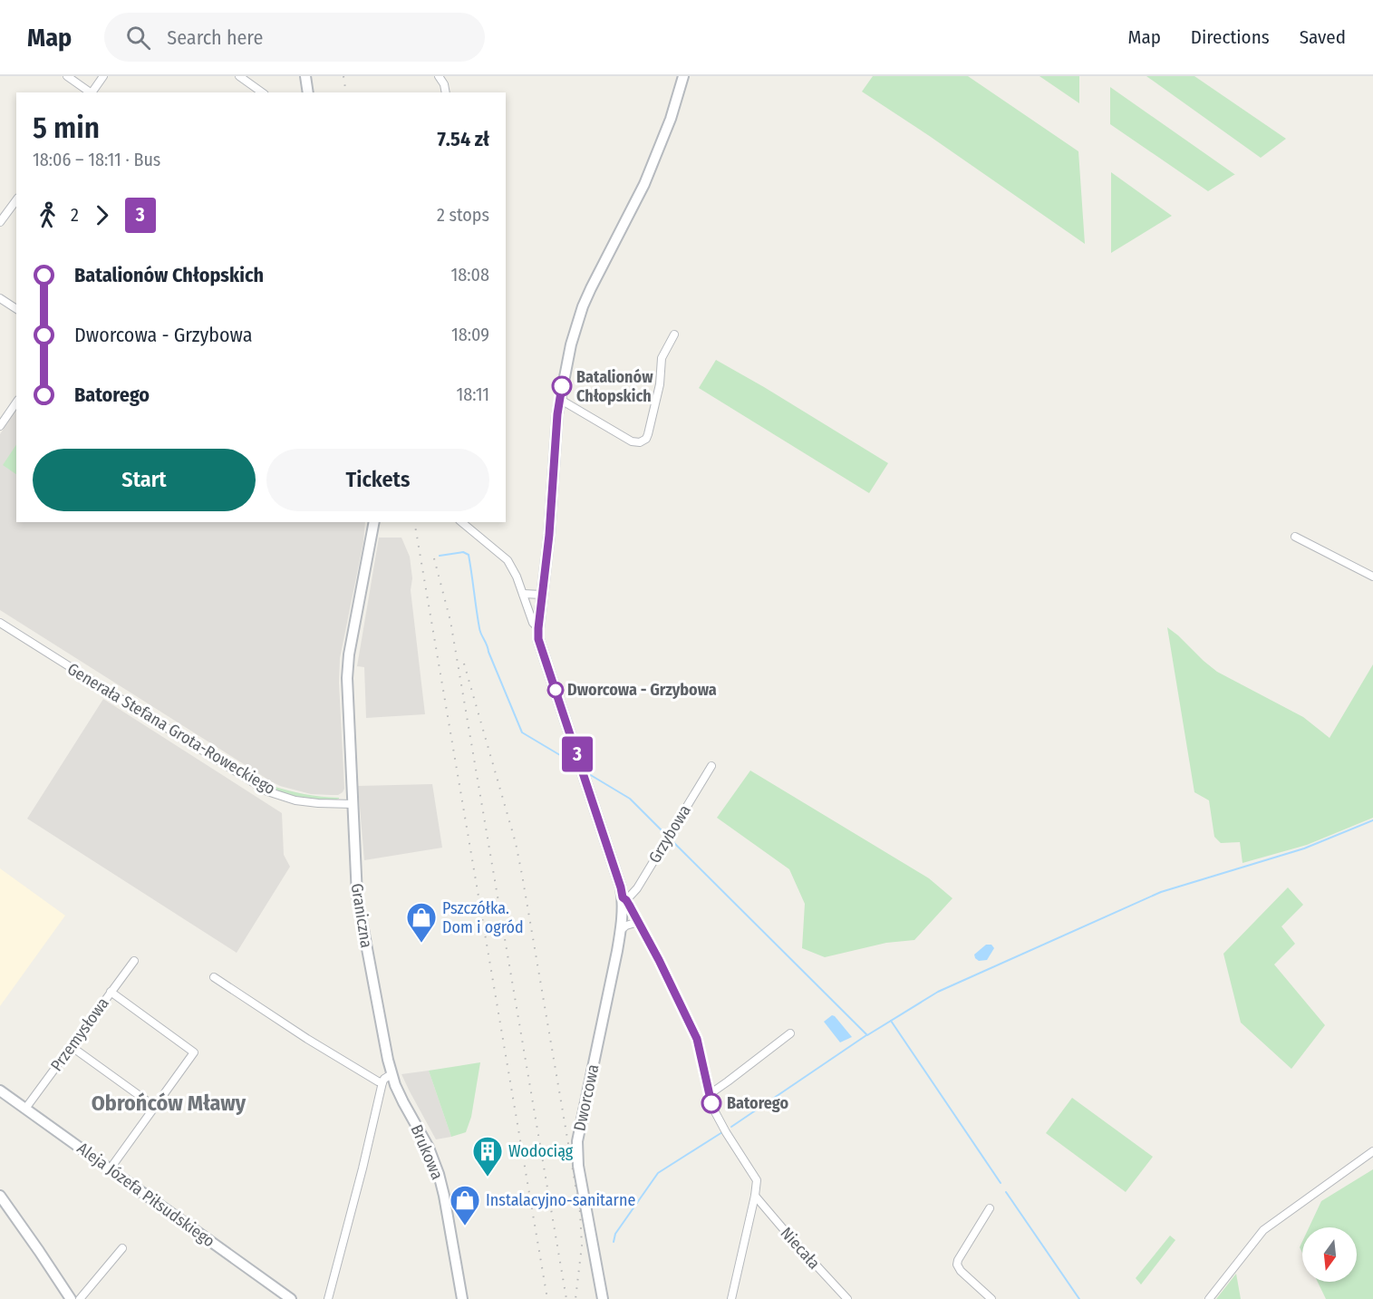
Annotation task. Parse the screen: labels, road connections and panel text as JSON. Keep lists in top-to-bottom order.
{
  "streets": {
    "street": [
      "Generała Stefana Grota-Roweckiego",
      "Grzybowa",
      "Graniczna",
      "Przemysłowa",
      "Dworcowa",
      "Brukowa",
      "Aleja Józefa Piłsudskiego",
      "Niecała"
    ]
  },
  "crossings": [
    ["Generała Stefana Grota-Roweckiego", "Graniczna"],
    ["Grzybowa", "Dworcowa"],
    ["Graniczna", "Brukowa"],
    ["Przemysłowa", "Aleja Józefa Piłsudskiego"]
  ],
  "districts": ["Obrońców Mławy"],
  "places": {
    "other": ["Batalionów Chłopskich", "Dworcowa - Grzybowa", "Batorego"],
    "shop": ["Pszczółka. Dom i ogród", "Instalacyjno-sanitarne"],
    "building": ["Wodociąg"]
  },
  "lines": ["bus line 3"],
  "north": "bottom",
  "page": {
    "header": "Map",
    "search": "Search here",
    "nav": ["Map", "Directions", "Saved"],
    "on_map": "3",
    "heading": ["5 min", "18:06 – 18:11 · Bus", "7.54 zł"],
    "legs": ["2", "3", "2 stops"],
    "list": [
      {
        "name": "Batalionów Chłopskich",
        "value": "18:08"
      },
      {
        "name": "Dworcowa - Grzybowa",
        "value": "18:09"
      },
      {
        "name": "Batorego",
        "value": "18:11"
      }
    ],
    "buttons": ["Start", "Tickets"]
  }
}
